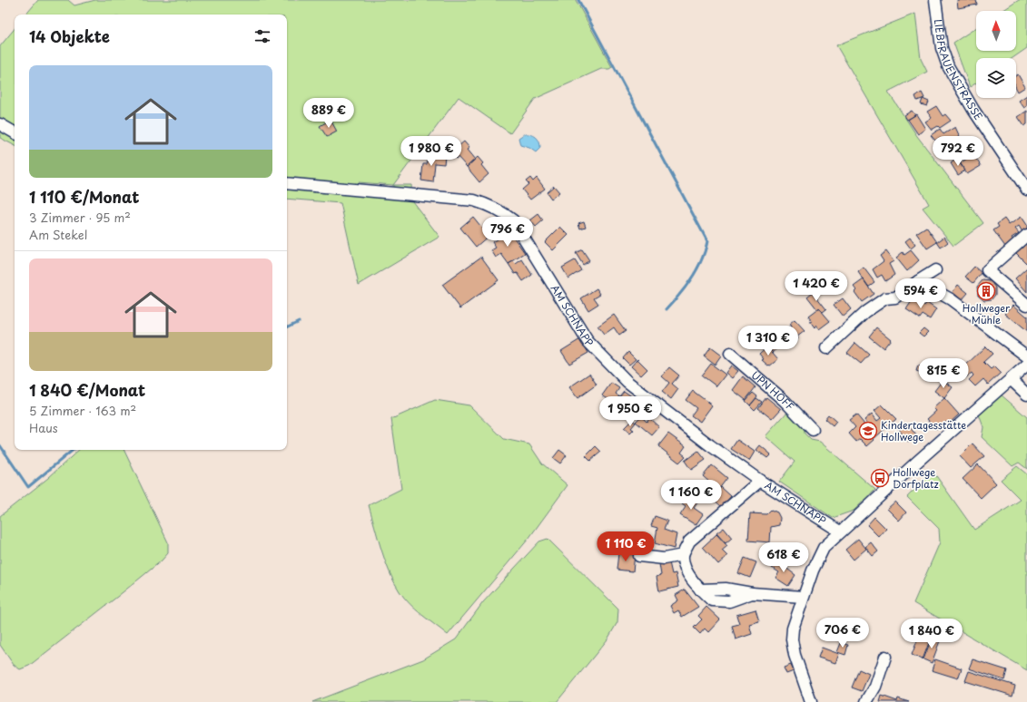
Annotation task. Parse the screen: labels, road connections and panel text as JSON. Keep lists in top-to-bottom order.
{
  "streets": {
    "street": ["LIEBFRAUENSTRASSE", "AM SCHNAPP", "UPN HOFF"]
  },
  "places": {
    "building": ["Hollweger Mühle"],
    "school or university": ["Kindertagesstätte Hollwege"],
    "bus stop": ["Hollwege Dorfplatz"]
  },
  "north": "top",
  "page": {
    "heading": "14 Objekte",
    "list": [
      {
        "name": "1 110 €/Monat",
        "note": "3 Zimmer · 95 m² · Am Stekel"
      },
      {
        "name": "1 840 €/Monat",
        "note": "5 Zimmer · 163 m² · Haus"
      }
    ],
    "price": [
      "889 €",
      "1 980 €",
      "792 €",
      "796 €",
      "1 420 €",
      "594 €",
      "1 310 €",
      "815 €",
      "1 950 €",
      "1 160 €",
      "1 110 €",
      "618 €",
      "706 €",
      "1 840 €"
    ]
  }
}
